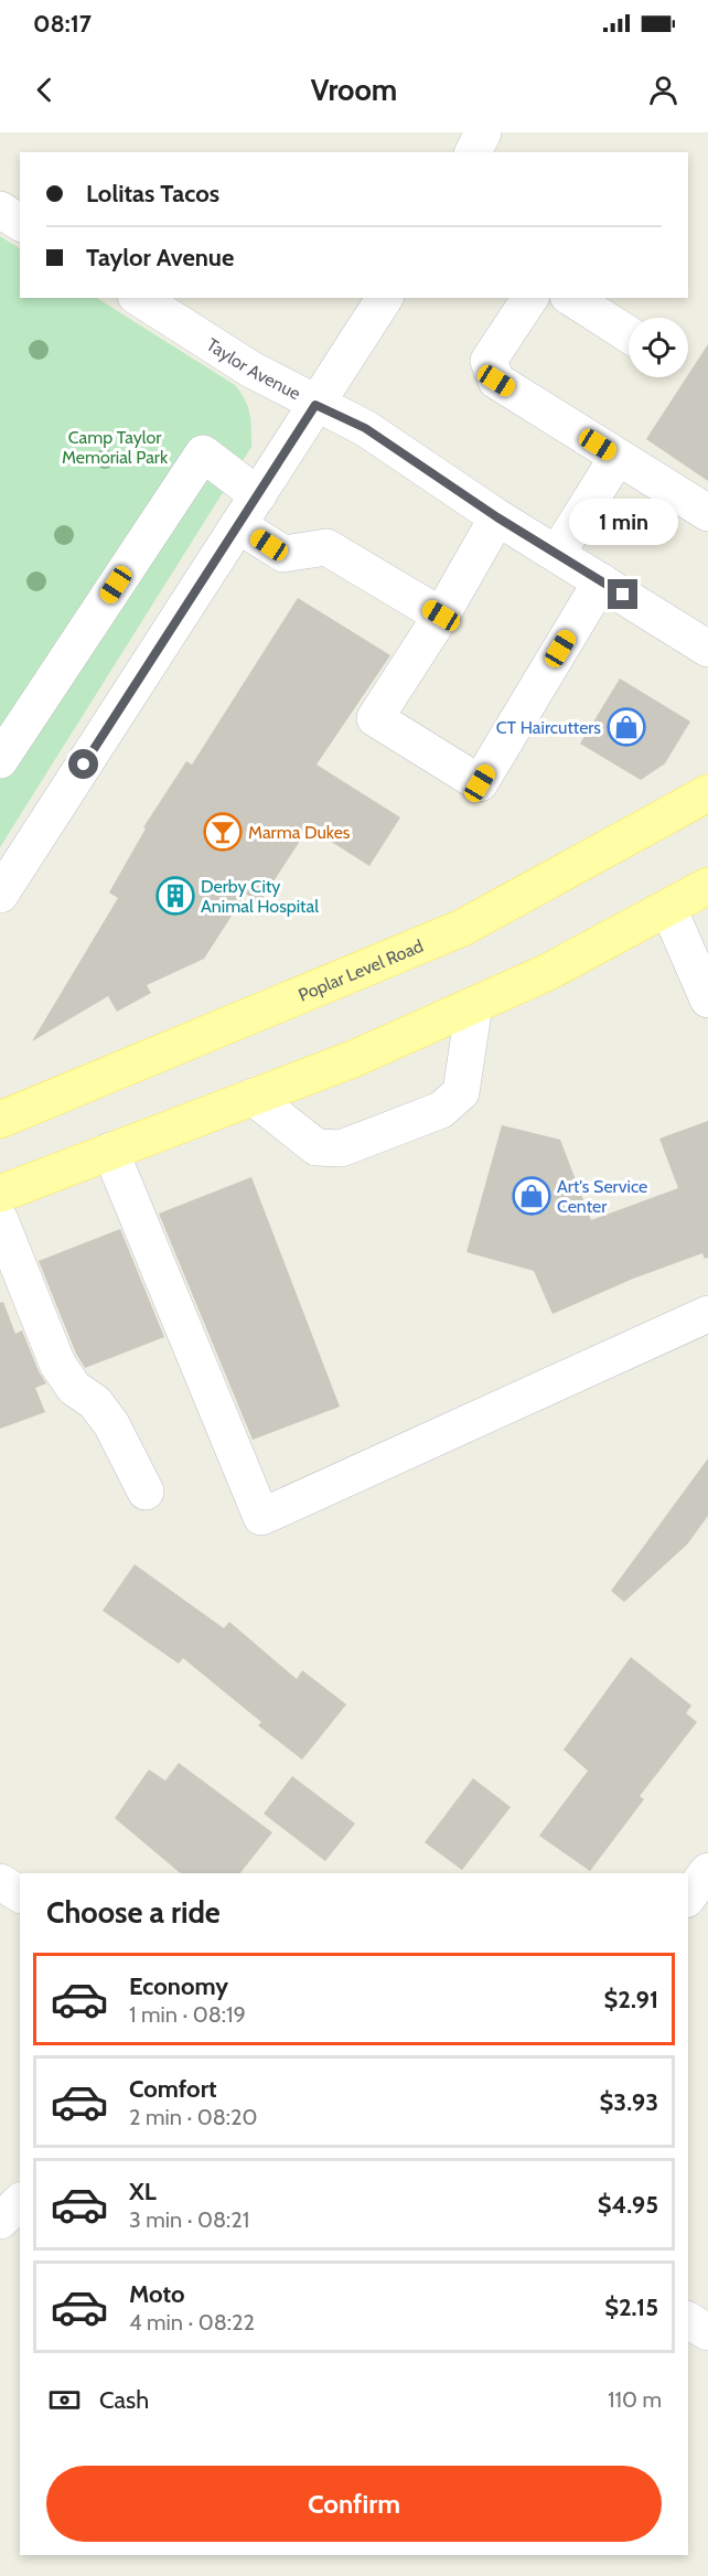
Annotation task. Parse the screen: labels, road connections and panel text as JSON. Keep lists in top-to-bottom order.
{
  "streets": {
    "main road": ["Poplar Level Road"],
    "street": ["Taylor Avenue"]
  },
  "parks": ["Camp Taylor Memorial Park"],
  "places": {
    "shop": ["CT Haircutters", "Art's Service Center"],
    "bar": ["Marma Dukes"],
    "building": ["Derby City Animal Hospital"]
  },
  "page": {
    "status": "08:17",
    "header": "Vroom",
    "banner": ["Lolitas Tacos", "Taylor Avenue"],
    "bubble": "1 min",
    "heading": "Choose a ride",
    "list": [
      {
        "name": "Economy",
        "note": "1 min · 08:19",
        "value": "$2.91"
      },
      {
        "name": "Comfort",
        "note": "2 min · 08:20",
        "value": "$3.93"
      },
      {
        "name": "XL",
        "note": "3 min · 08:21",
        "value": "$4.95"
      },
      {
        "name": "Moto",
        "note": "4 min · 08:22",
        "value": "$2.15"
      }
    ],
    "pay": ["Cash", "110 m"],
    "buttons": "Confirm"
  }
}
